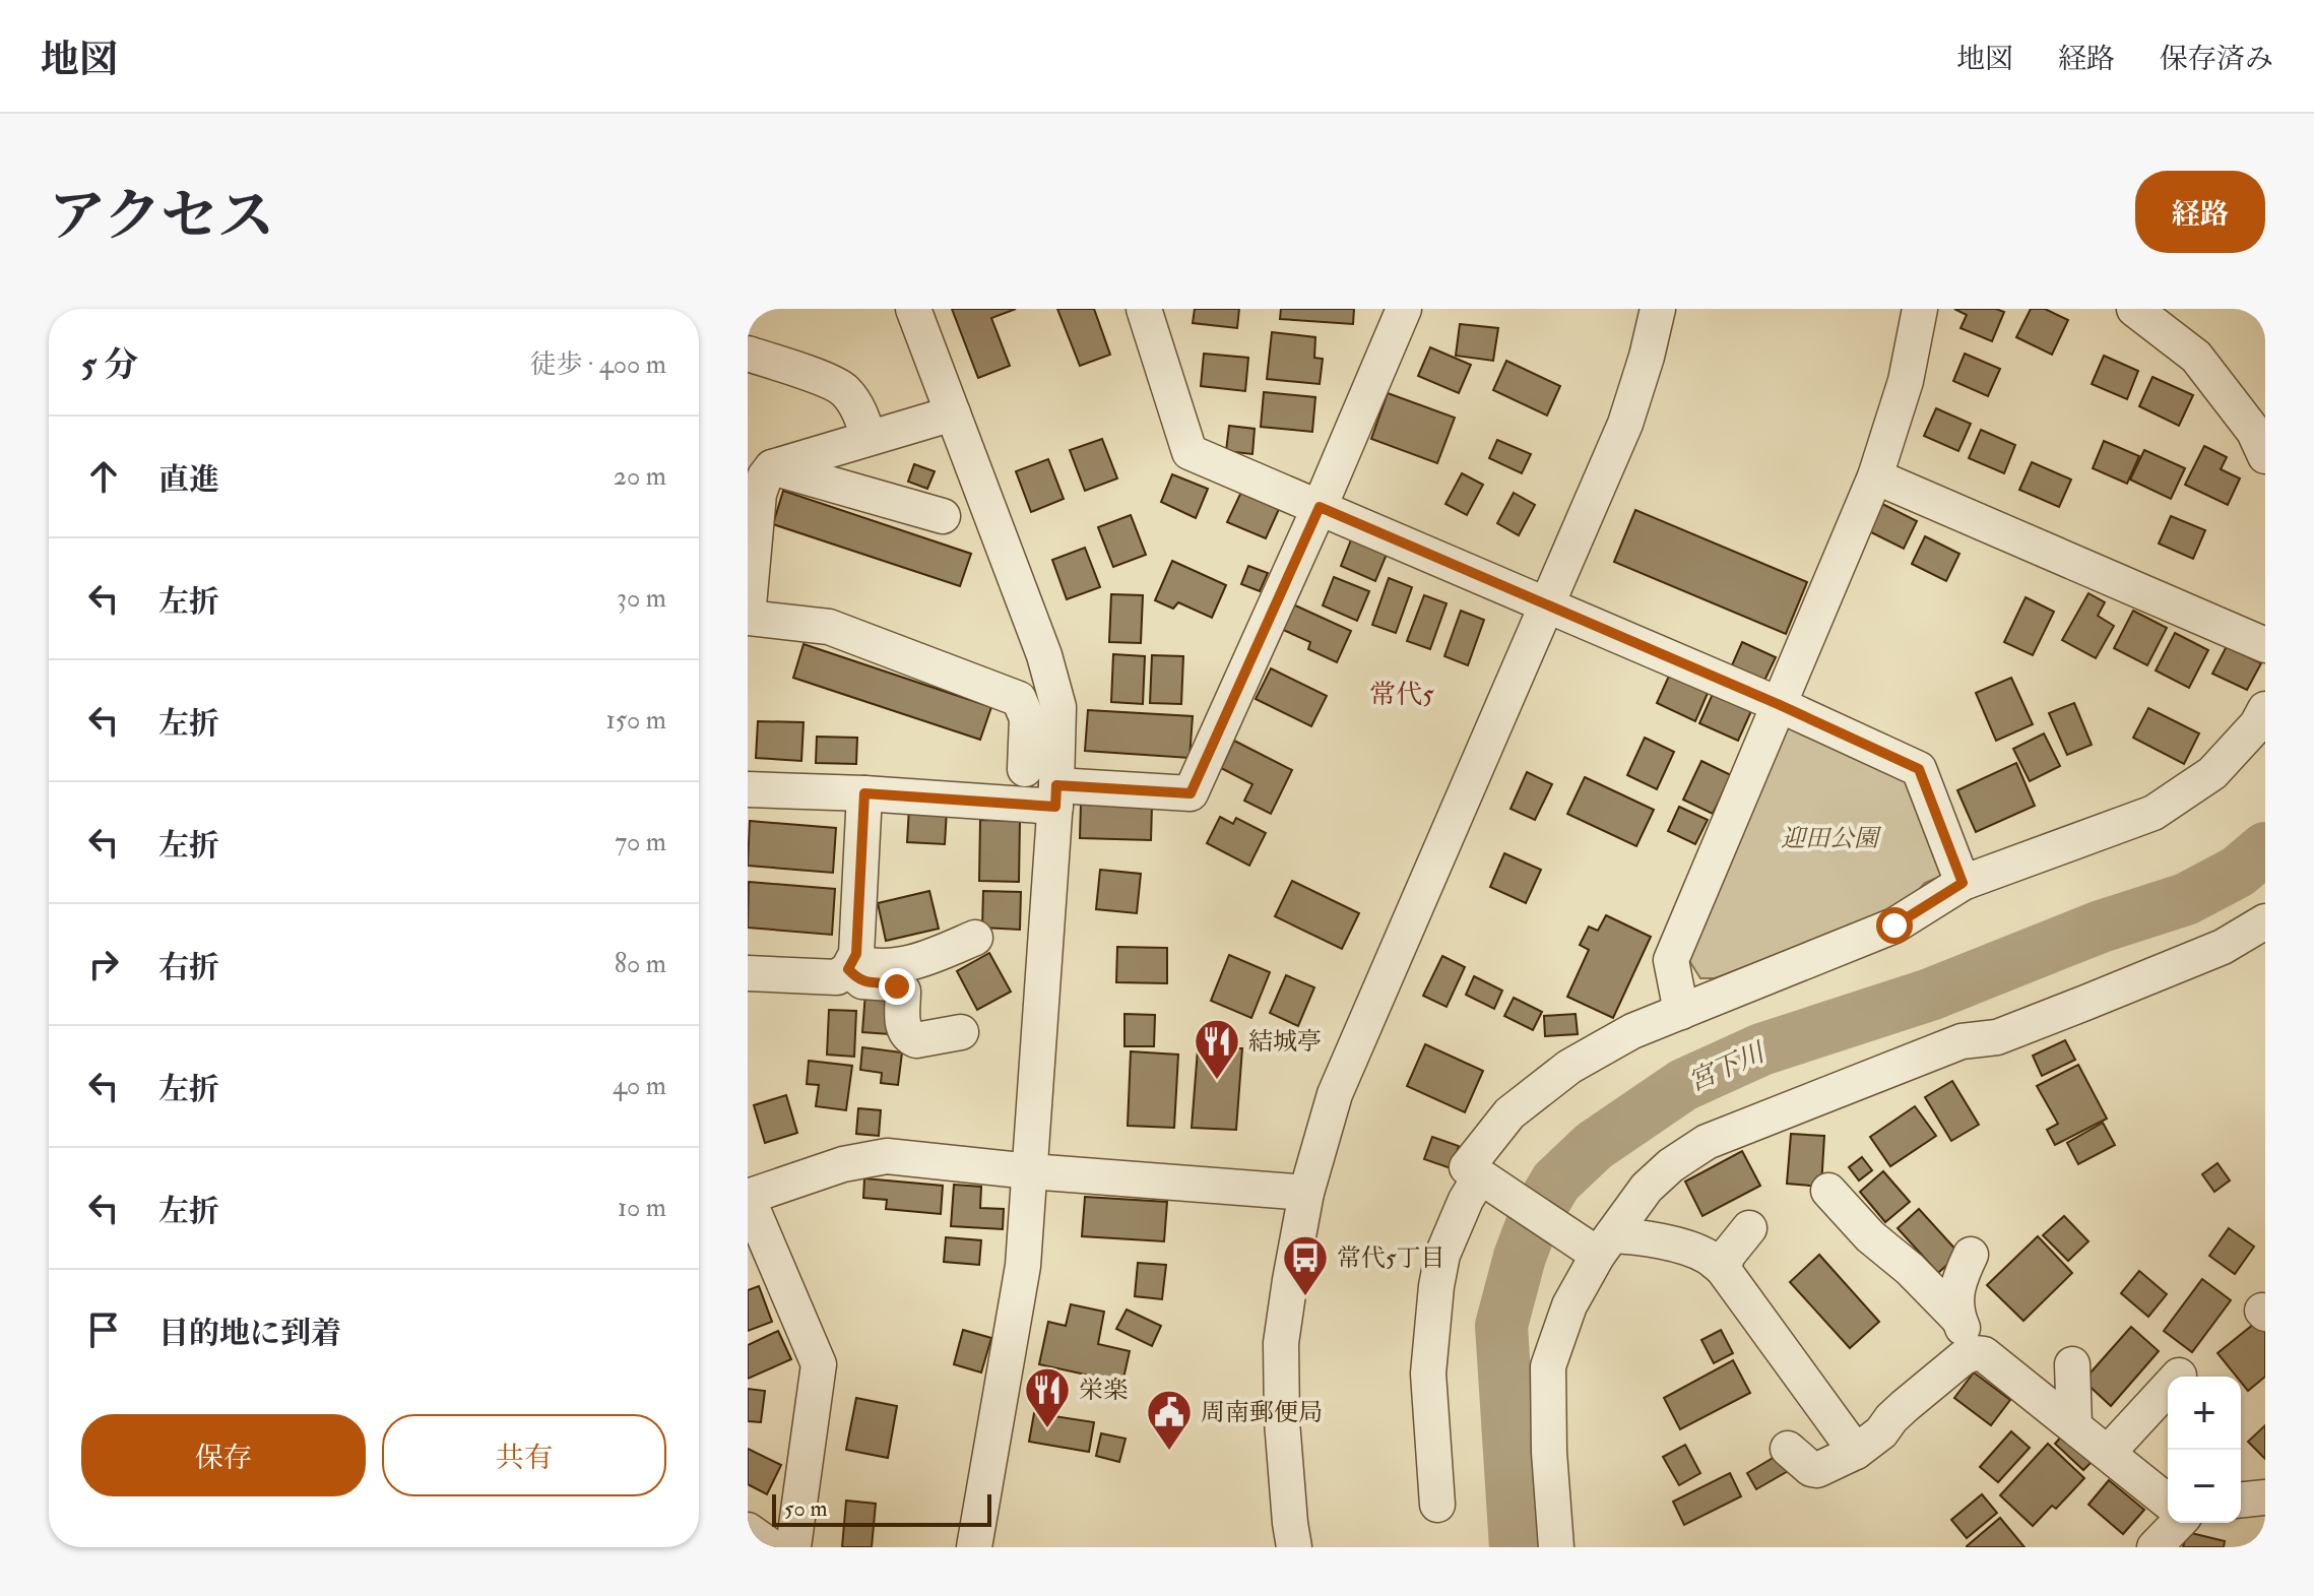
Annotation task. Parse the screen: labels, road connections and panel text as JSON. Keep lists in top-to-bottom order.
{
  "districts": ["常代5"],
  "water": ["宮下川"],
  "parks": ["迎田公園"],
  "places": {
    "restaurant": ["結城亭", "栄楽"],
    "bus stop": ["常代5丁目"],
    "public building": ["周南郵便局"]
  },
  "scale_bar": "50 m",
  "page": {
    "header": "地図",
    "nav": ["地図", "経路", "保存済み"],
    "title": "アクセス",
    "buttons": [
      "経路",
      ["保存", "共有"]
    ],
    "heading": ["5 分", "徒歩 · 400 m"],
    "list": [
      ["直進", "20 m"],
      ["左折", "30 m"],
      ["左折", "150 m"],
      ["左折", "70 m"],
      ["右折", "80 m"],
      ["左折", "40 m"],
      ["左折", "10 m"],
      "目的地に到着"
    ],
    "map_buttons": ["+", "−"],
    "scale": "50 m"
  }
}
